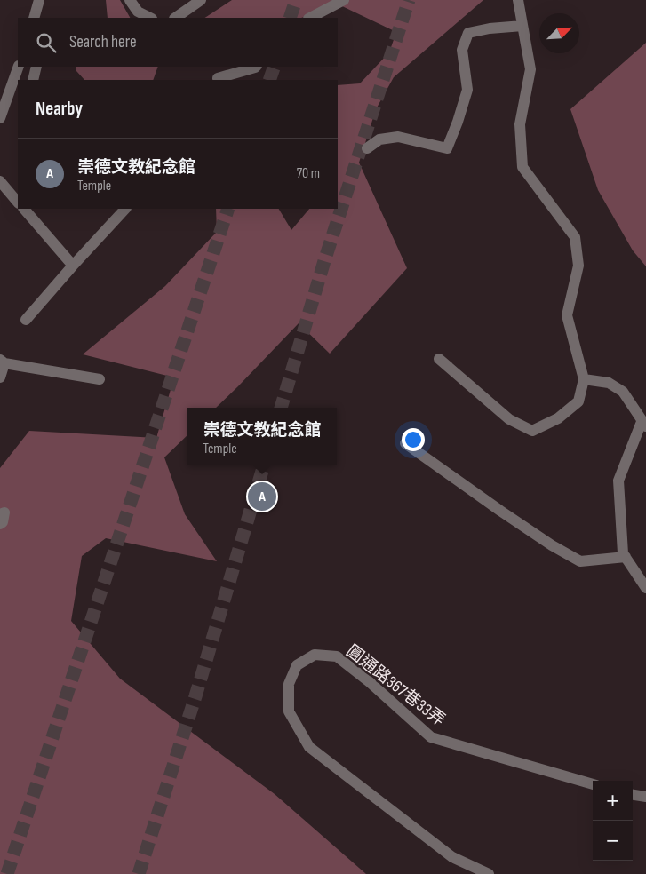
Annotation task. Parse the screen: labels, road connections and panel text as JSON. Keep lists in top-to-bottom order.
{
  "streets": {
    "street": ["圓通路367巷33弄"]
  },
  "north": "top right",
  "page": {
    "search": "Search here",
    "heading": "Nearby",
    "list": [
      {
        "mark": "A",
        "name": "崇德文教紀念館",
        "note": "Temple",
        "value": "70 m"
      }
    ],
    "popup": ["崇德文教紀念館", "Temple"],
    "pins": "A",
    "map_buttons": ["+", "−"]
  }
}
